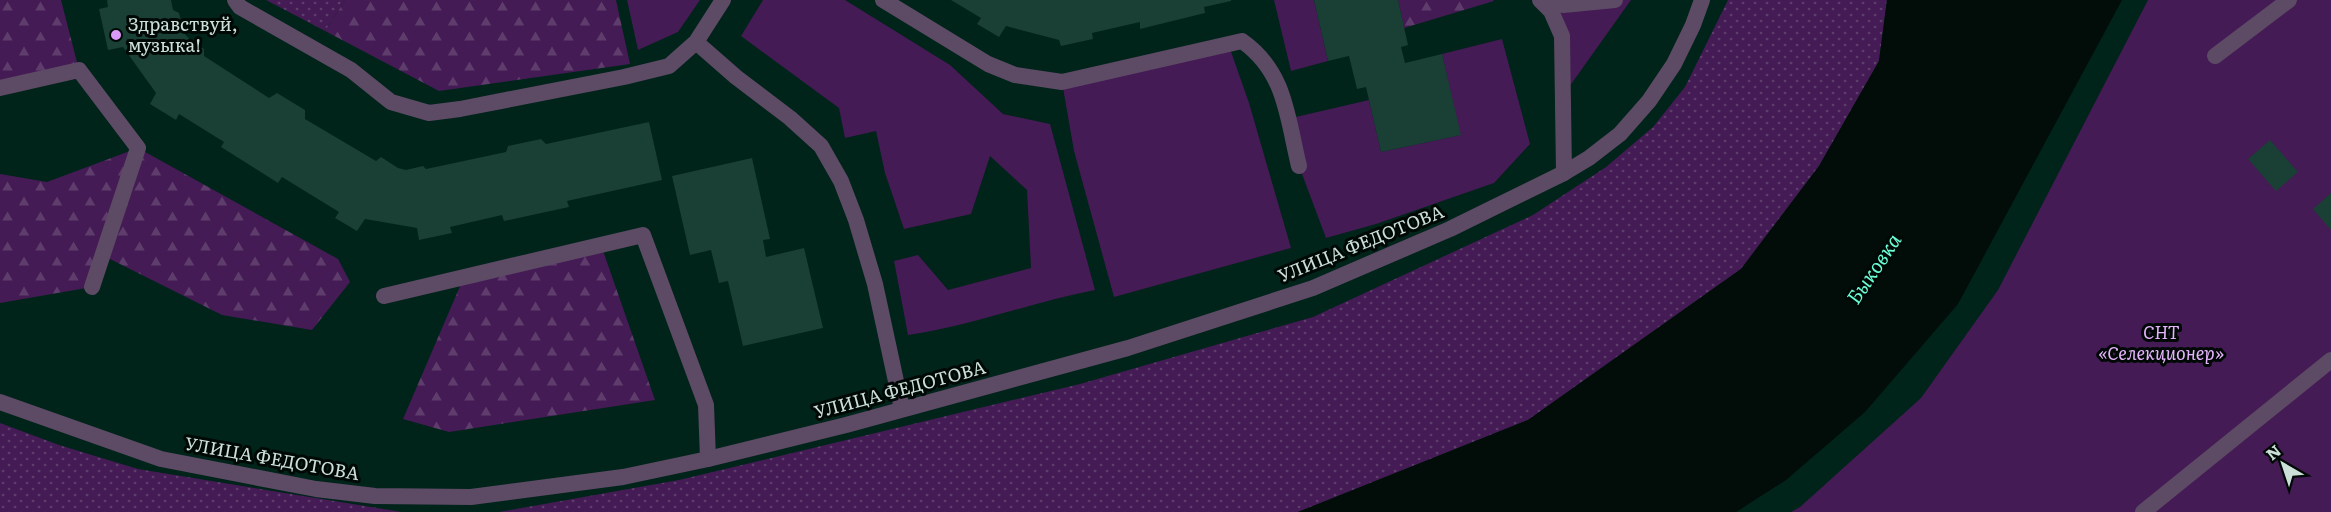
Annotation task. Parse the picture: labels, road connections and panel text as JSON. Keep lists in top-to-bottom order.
{
  "streets": {
    "street": ["УЛИЦА ФЕДОТОВА"]
  },
  "water": ["Быковка"],
  "parks": ["СНТ «Селекционер»"],
  "places": ["Здравствуй, музыка!"],
  "north": "top left"
}
